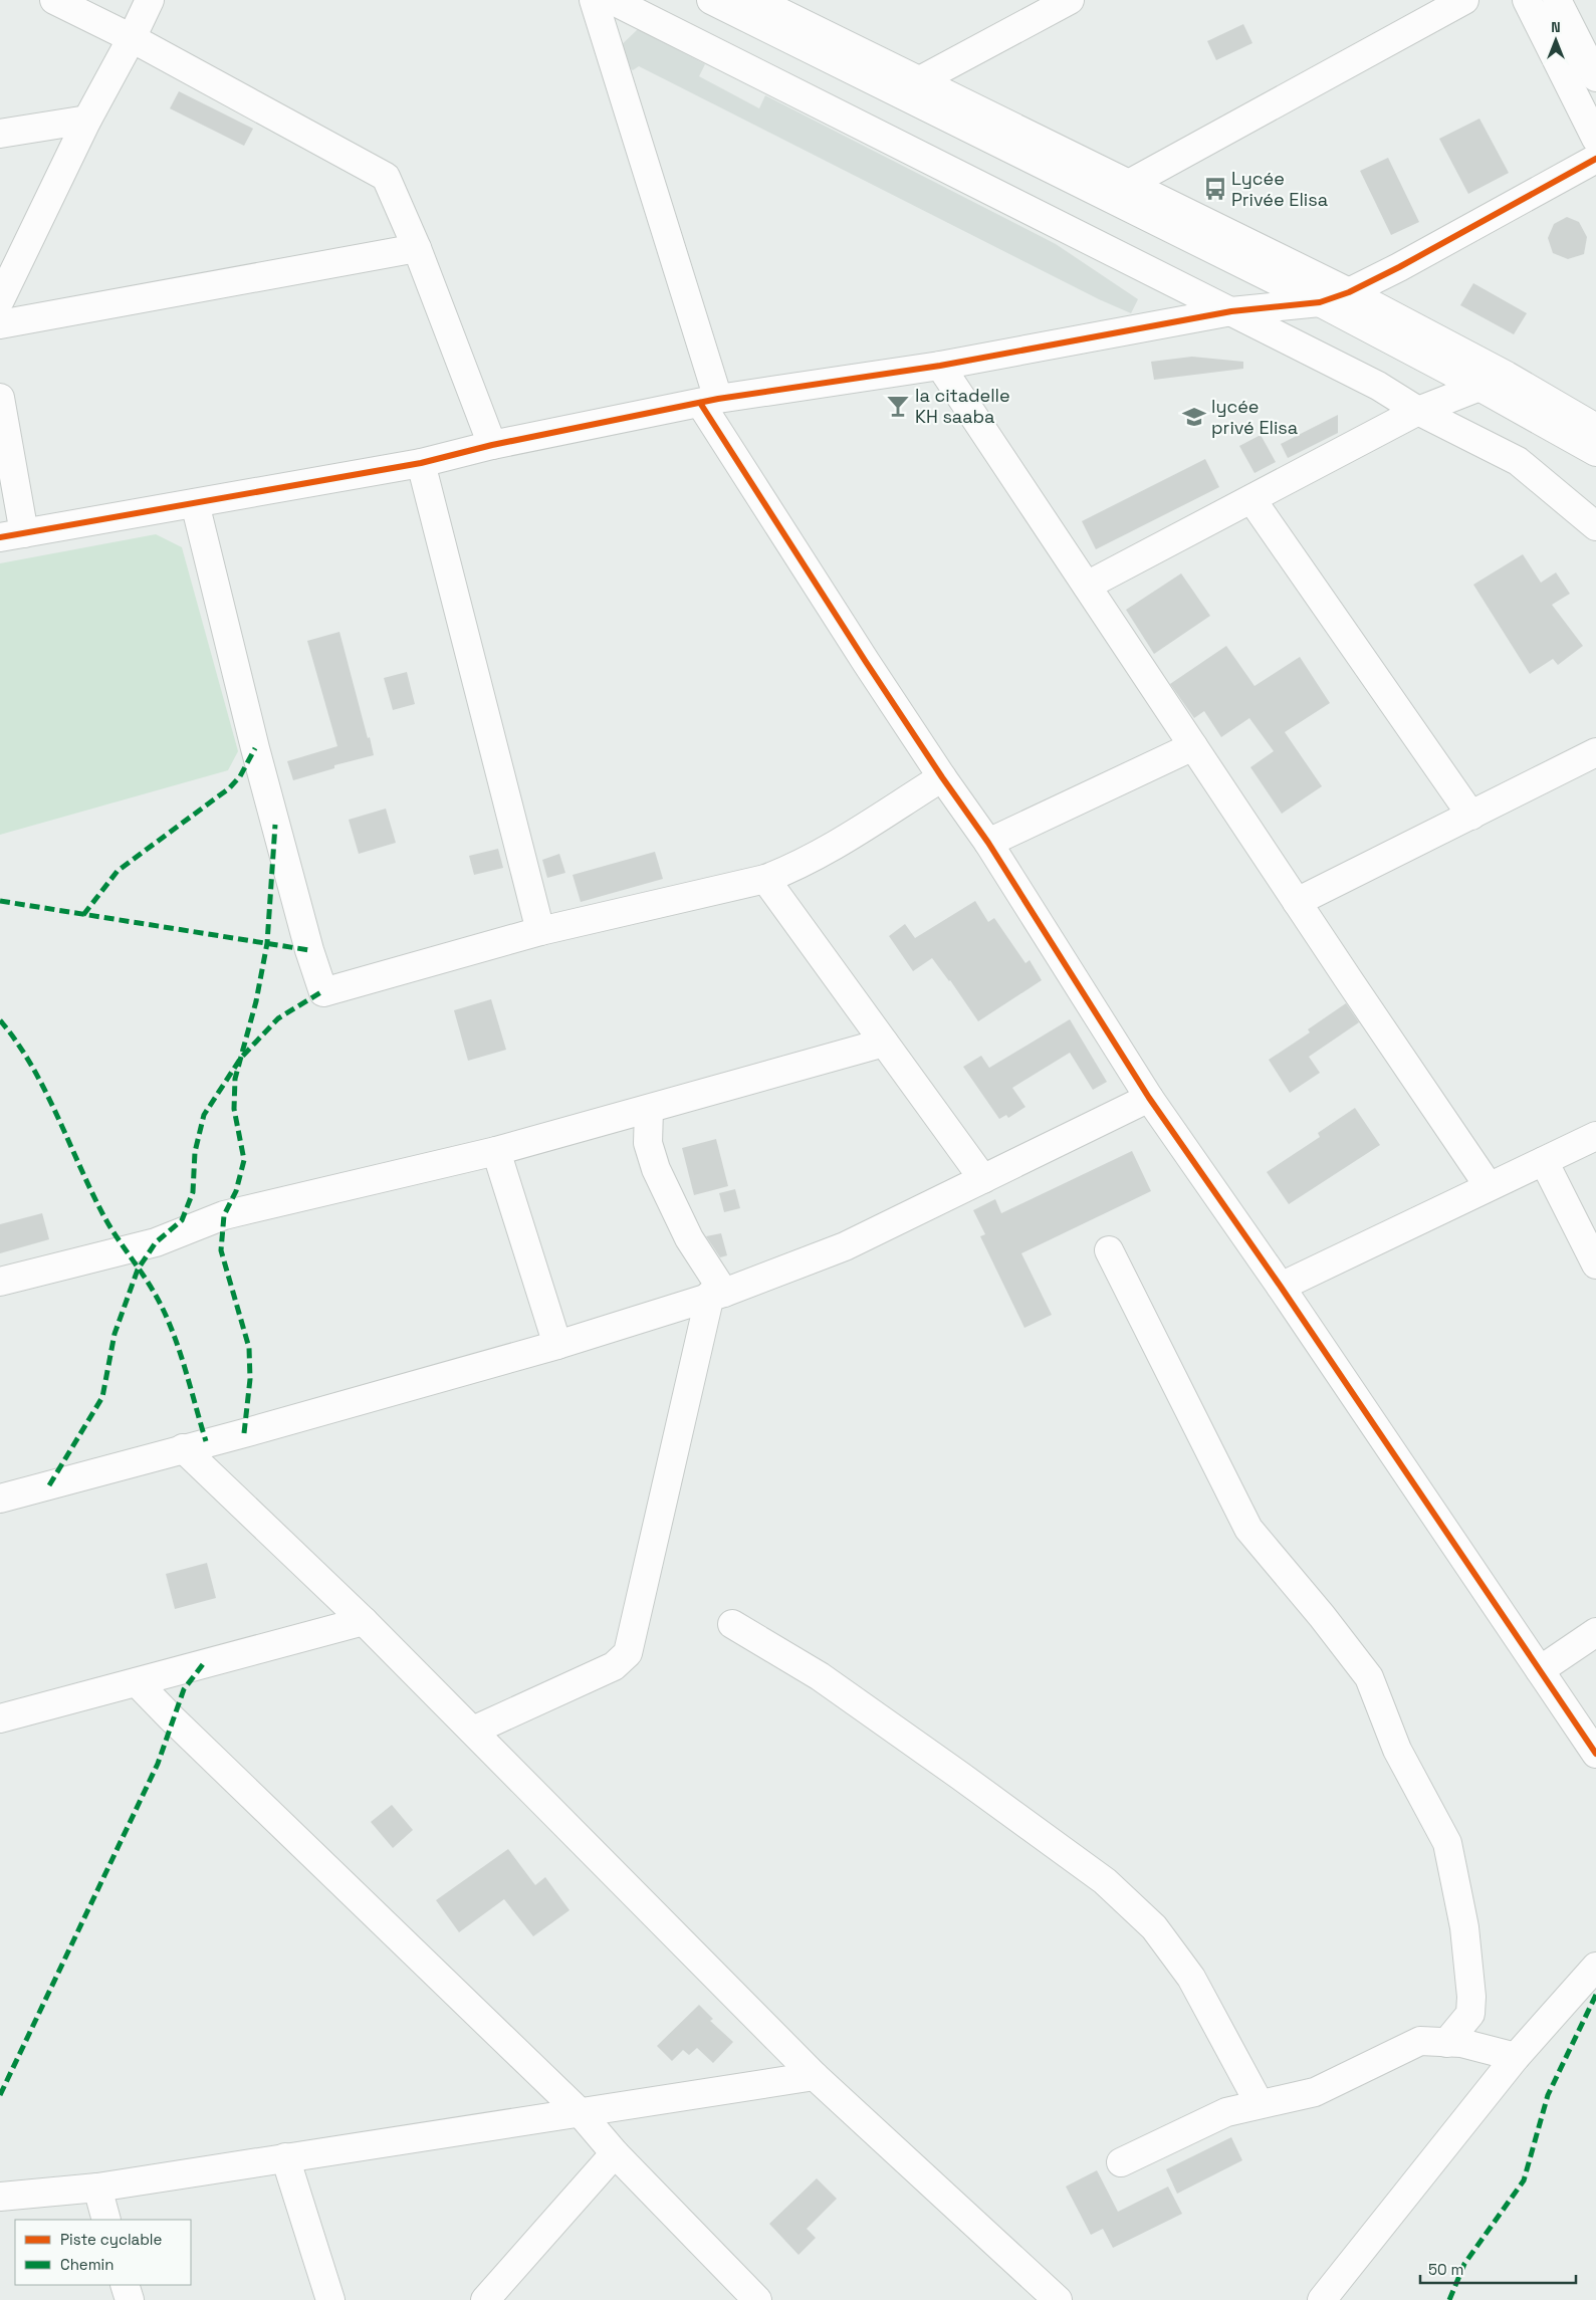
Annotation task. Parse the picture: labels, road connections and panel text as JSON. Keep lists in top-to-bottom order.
{
  "places": {
    "bus stop": ["Lycée Privée Elisa"],
    "bar": ["la citadelle KH saaba"],
    "school or university": ["lycée privé Elisa"]
  },
  "legend": ["Piste cyclable", "Chemin"],
  "scale_bar": "50 m",
  "north": "top"
}
